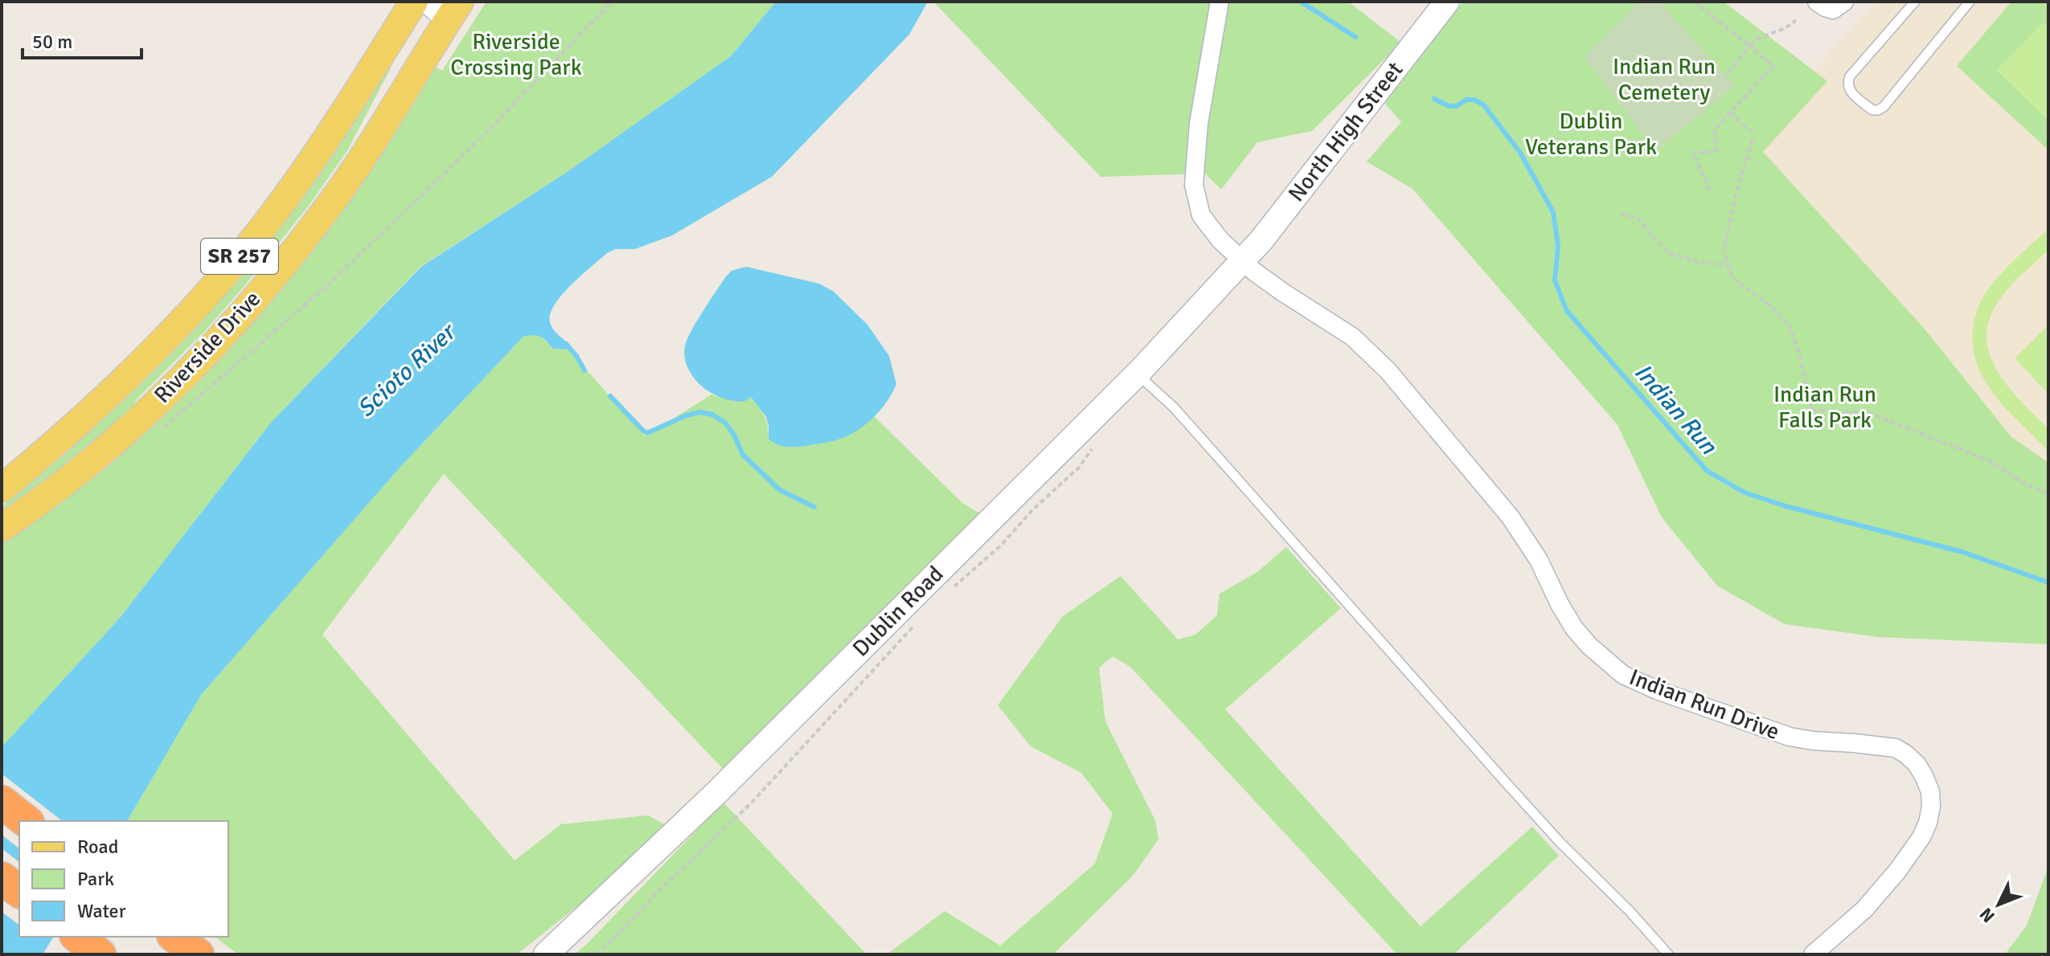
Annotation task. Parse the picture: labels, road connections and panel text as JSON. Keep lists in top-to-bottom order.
{
  "streets": {
    "main road": [
      "North High Street",
      "SR 257",
      "Riverside Drive",
      "Dublin Road"
    ],
    "street": ["Indian Run Drive"]
  },
  "crossings": [
    ["North High Street", "Dublin Road"],
    ["North High Street", "Indian Run Drive"],
    ["Dublin Road", "Indian Run Drive"]
  ],
  "water": ["Scioto River", "Indian Run"],
  "parks": [
    "Riverside Crossing Park",
    "Indian Run Cemetery",
    "Dublin Veterans Park",
    "Indian Run Falls Park"
  ],
  "legend": ["Road", "Park", "Water"],
  "scale_bar": "50 m",
  "north": "bottom left"
}
